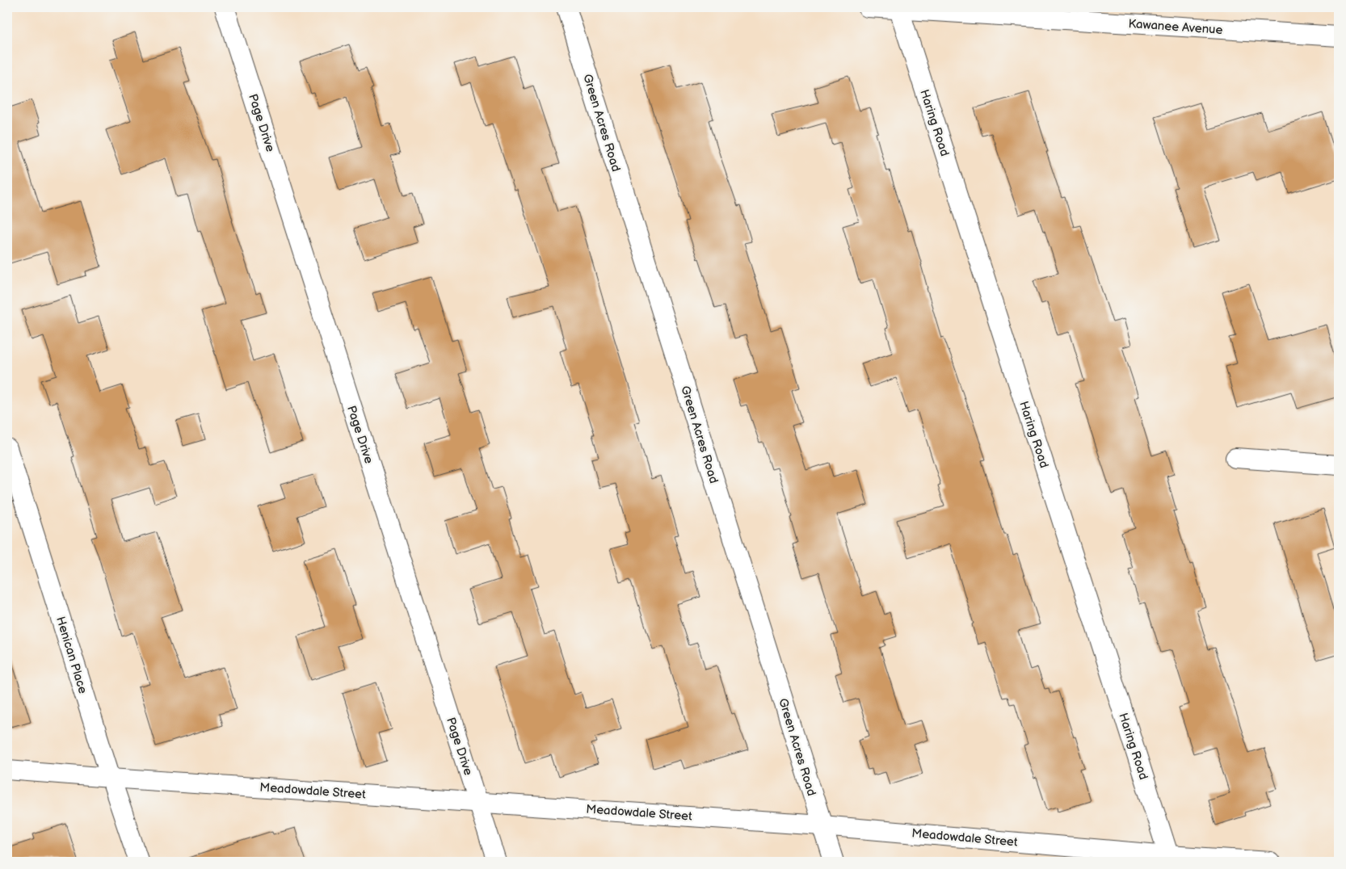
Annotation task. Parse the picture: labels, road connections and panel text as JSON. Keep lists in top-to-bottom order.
{
  "streets": {
    "street": [
      "Kawanee Avenue",
      "Page Drive",
      "Green Acres Road",
      "Haring Road",
      "Henican Place",
      "Meadowdale Street"
    ]
  },
  "crossings": [
    ["Kawanee Avenue", "Haring Road"],
    ["Page Drive", "Meadowdale Street"],
    ["Green Acres Road", "Meadowdale Street"],
    ["Haring Road", "Meadowdale Street"],
    ["Henican Place", "Meadowdale Street"]
  ]
}
